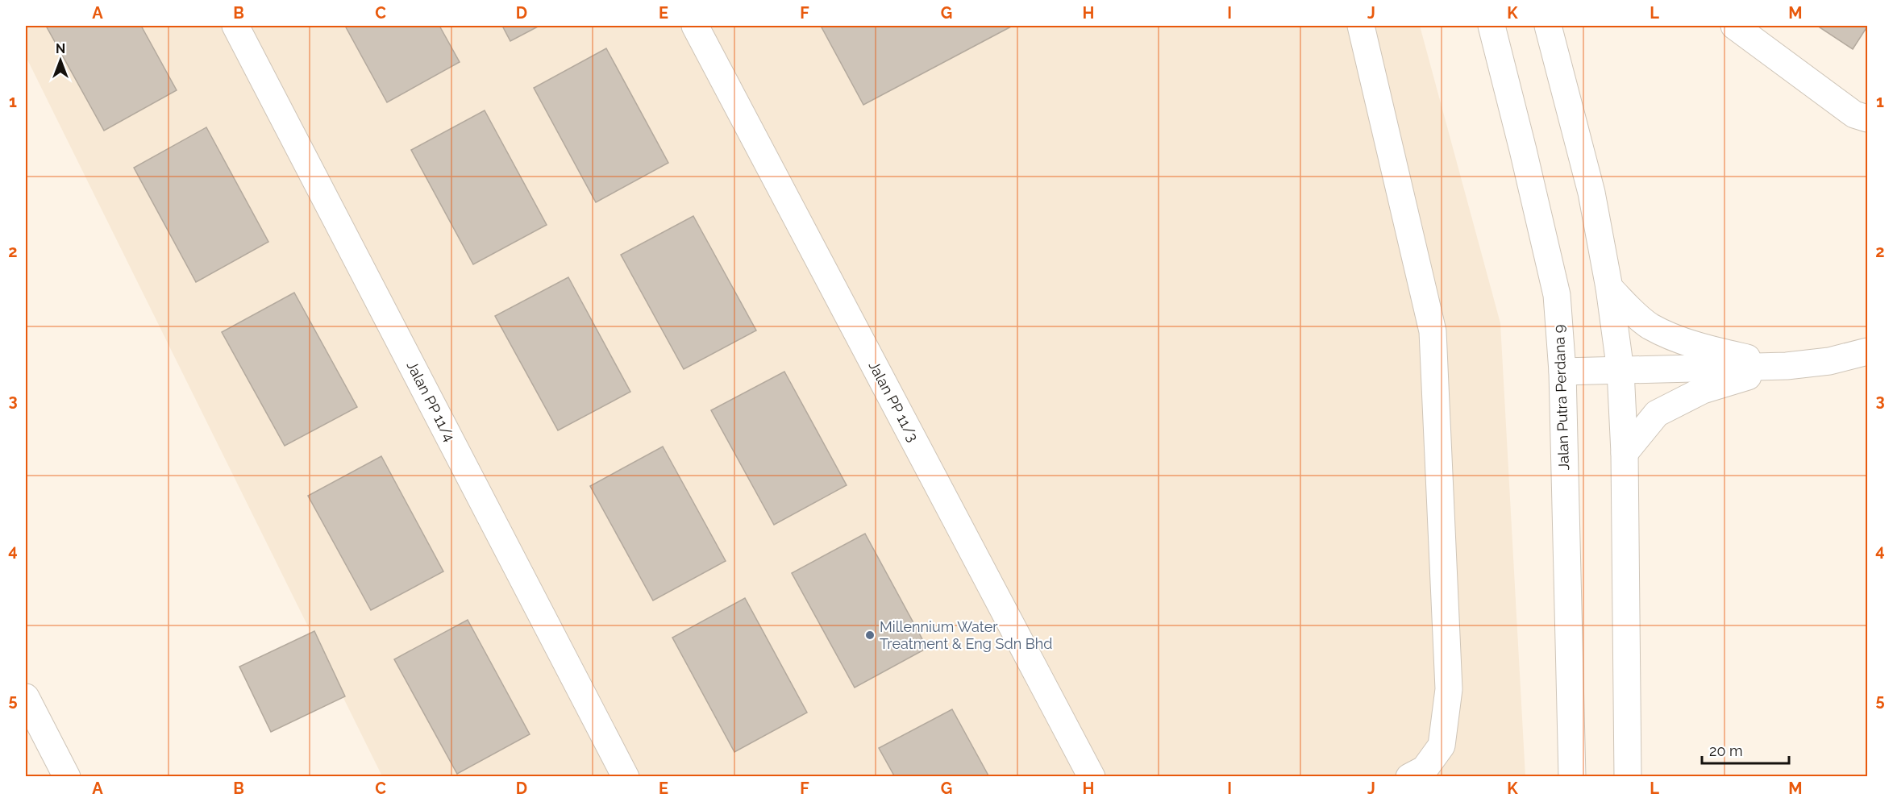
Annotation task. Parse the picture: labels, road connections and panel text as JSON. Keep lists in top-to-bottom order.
{
  "streets": {
    "street": ["Jalan Putra Perdana 9", "Jalan PP 11/4", "Jalan PP 11/3"]
  },
  "places": ["Millennium Water Treatment & Eng Sdn Bhd"],
  "scale_bar": "20 m",
  "north": "top",
  "grid": {
    "columns": [
      "A",
      "B",
      "C",
      "D",
      "E",
      "F",
      "G",
      "H",
      "I",
      "J",
      "K",
      "L",
      "M"
    ],
    "rows": [
      "1",
      "2",
      "3",
      "4",
      "5"
    ]
  }
}
